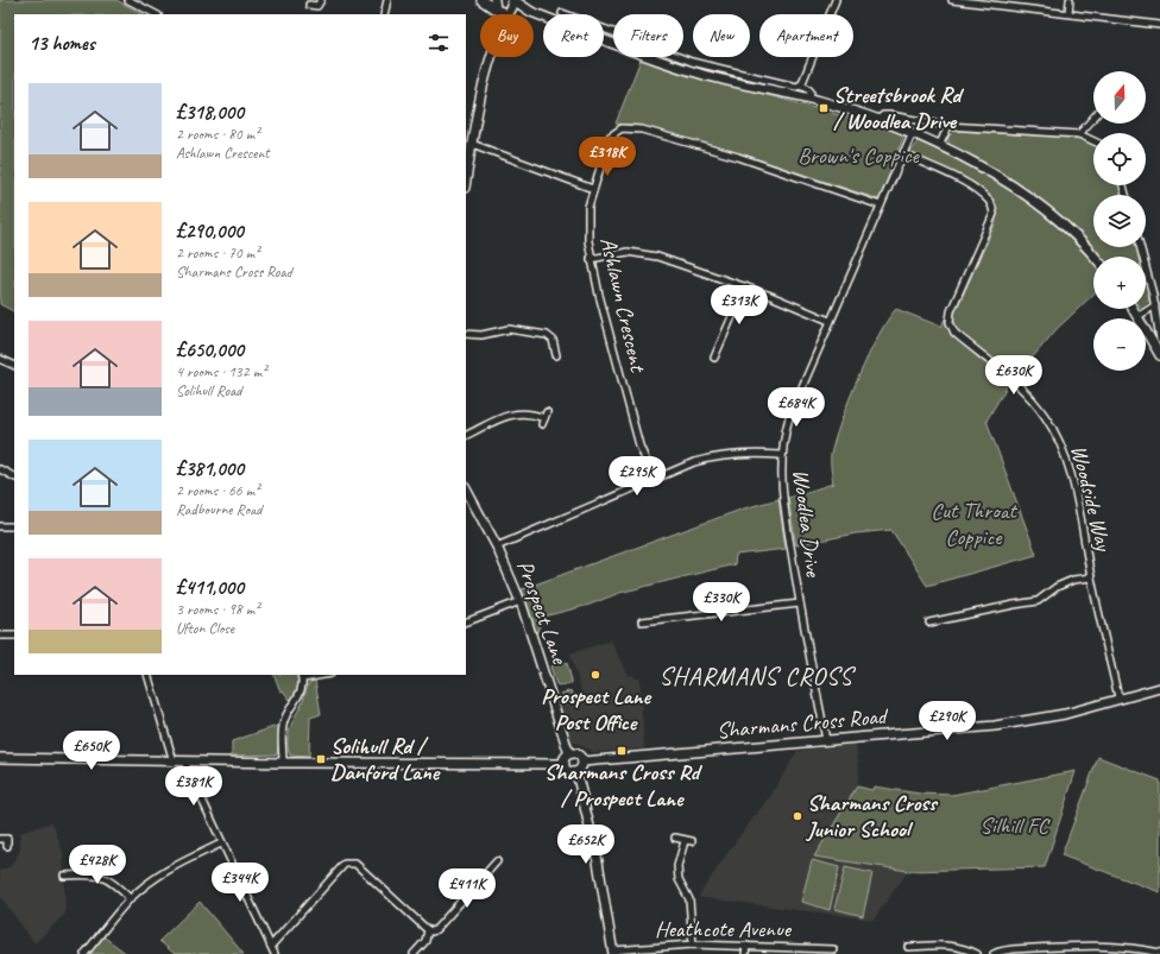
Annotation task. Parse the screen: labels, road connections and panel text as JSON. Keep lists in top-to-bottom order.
{
  "streets": {
    "street": [
      "Ashlawn Crescent",
      "Woodside Way",
      "Woodlea Drive",
      "Prospect Lane",
      "Sharmans Cross Road",
      "Heathcote Avenue"
    ]
  },
  "crossings": [
    ["Ashlawn Crescent", "Woodlea Drive"],
    ["Woodside Way", "Woodlea Drive"],
    ["Woodside Way", "Sharmans Cross Road"],
    ["Woodlea Drive", "Sharmans Cross Road"],
    ["Prospect Lane", "Sharmans Cross Road"]
  ],
  "districts": ["SHARMANS CROSS"],
  "parks": ["Brown's Coppice", "Cut Throat Coppice", "Silhill FC"],
  "places": {
    "transit": ["Streetsbrook Rd / Woodlea Drive", "Sharmans Cross Rd / Prospect Lane", "Solihull Rd / Danford Lane"],
    "other": ["Prospect Lane Post Office", "Sharmans Cross Junior School"]
  },
  "north": "top",
  "page": {
    "chip": [
      "Buy",
      "Rent",
      "Filters",
      "New",
      "Apartment"
    ],
    "heading": "13 homes",
    "map_buttons": ["+", "−"],
    "list": [
      {
        "name": "£318,000",
        "note": "2 rooms · 80 m² · Ashlawn Crescent"
      },
      {
        "name": "£290,000",
        "note": "2 rooms · 70 m² · Sharmans Cross Road"
      },
      {
        "name": "£650,000",
        "note": "4 rooms · 132 m² · Solihull Road"
      },
      {
        "name": "£381,000",
        "note": "2 rooms · 66 m² · Radbourne Road"
      },
      {
        "name": "£411,000",
        "note": "3 rooms · 98 m² · Ufton Close"
      }
    ],
    "price": [
      "£318K",
      "£313K",
      "£630K",
      "£684K",
      "£295K",
      "£330K",
      "£290K",
      "£650K",
      "£381K",
      "£652K",
      "£428K",
      "£344K",
      "£411K"
    ]
  }
}
